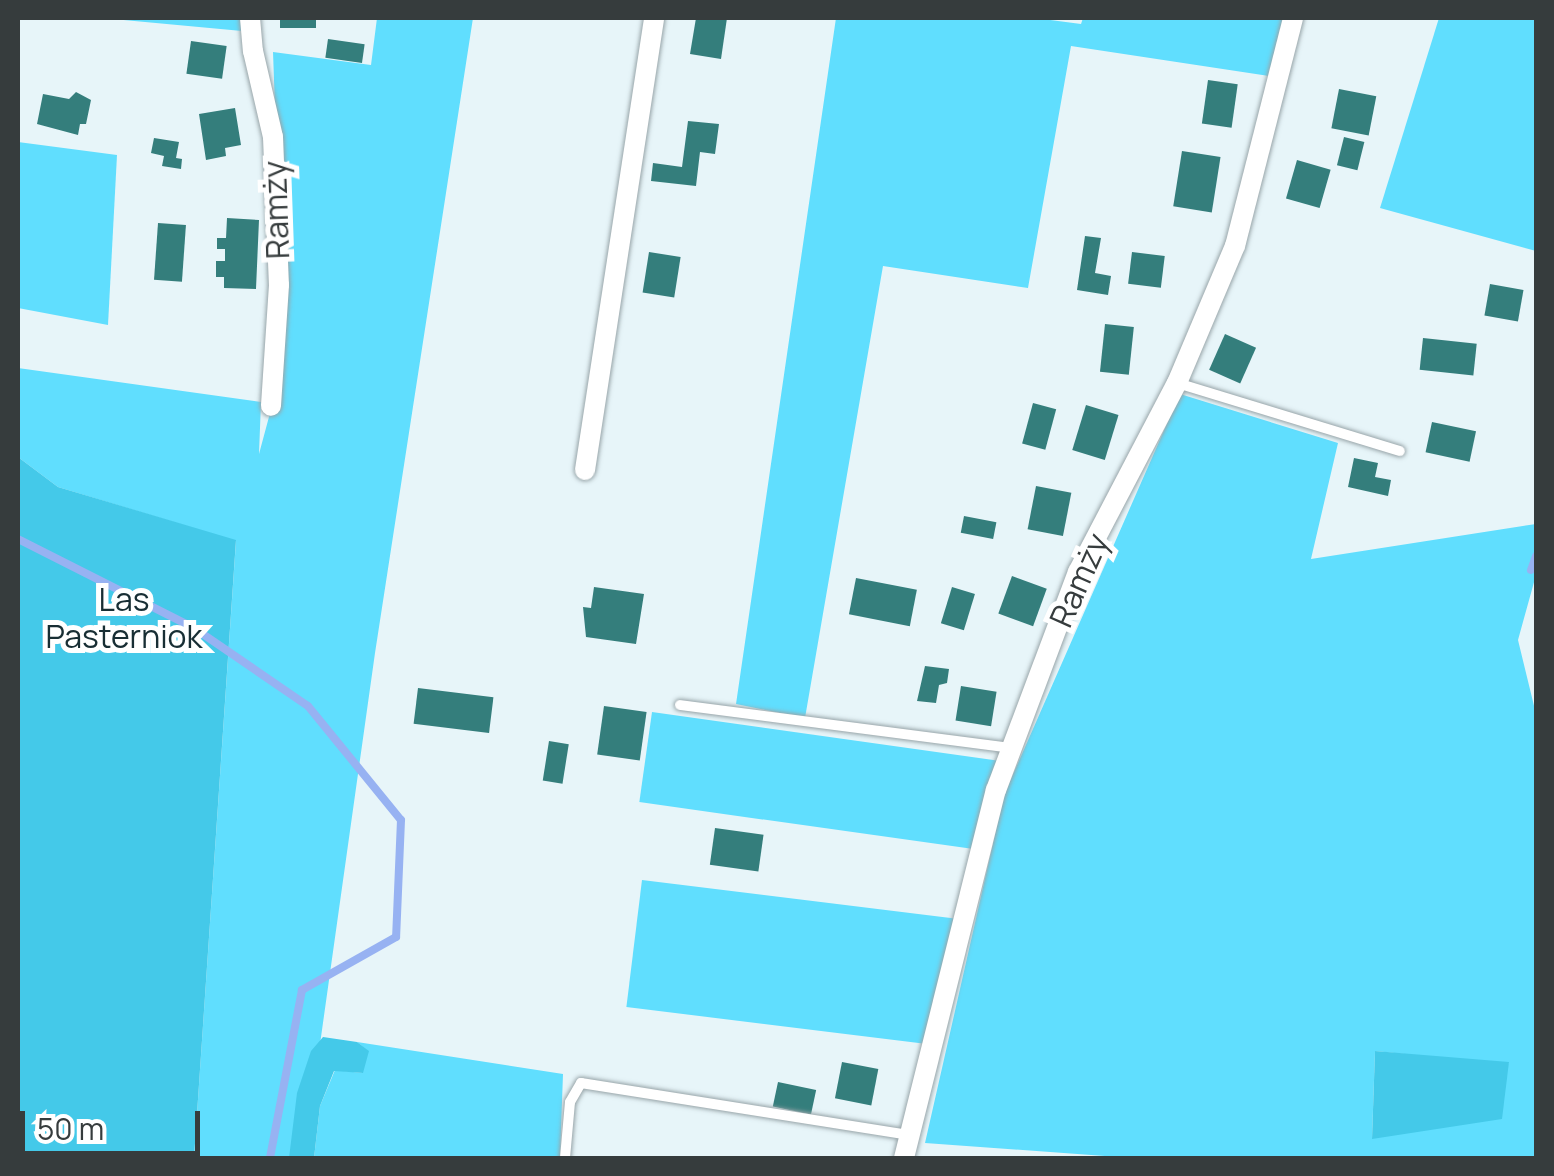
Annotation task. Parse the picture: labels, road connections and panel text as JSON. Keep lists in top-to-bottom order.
{
  "streets": {
    "street": ["Ramży"]
  },
  "parks": ["Las Pasterniok"],
  "scale_bar": "50 m"
}
